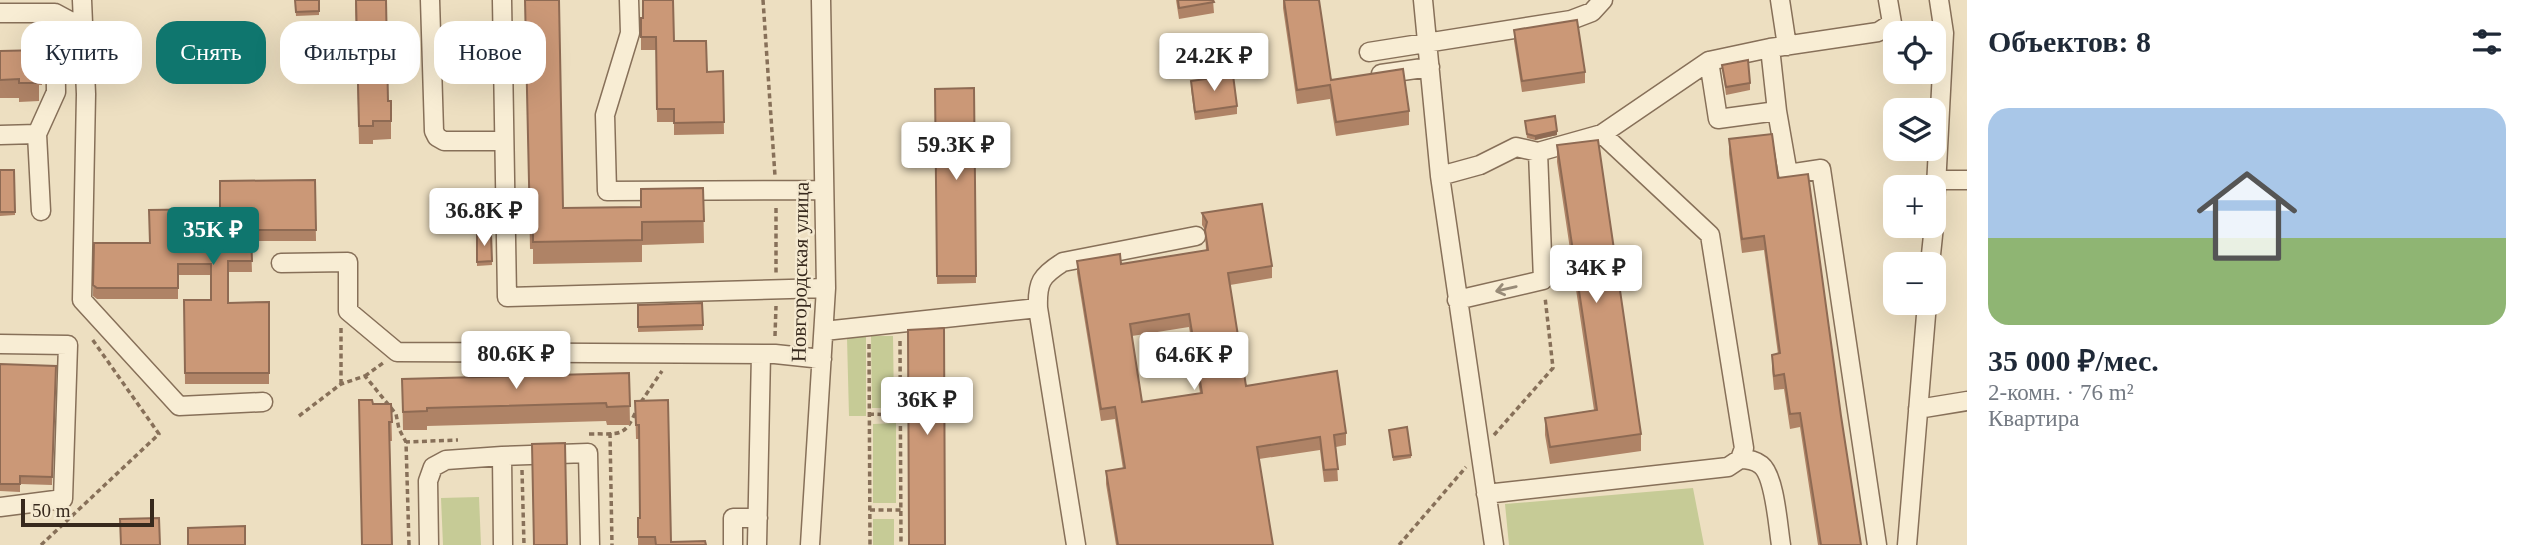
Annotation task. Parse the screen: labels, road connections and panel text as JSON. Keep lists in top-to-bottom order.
{
  "streets": {
    "street": ["Новгородская улица"]
  },
  "scale_bar": "50 m",
  "page": {
    "heading": "Объектов: 8",
    "map_buttons": ["+", "−"],
    "chip": [
      "Купить",
      "Снять",
      "Фильтры",
      "Новое"
    ],
    "price": [
      "24.2K ₽",
      "59.3K ₽",
      "36.8K ₽",
      "35K ₽",
      "34K ₽",
      "80.6K ₽",
      "64.6K ₽",
      "36K ₽"
    ],
    "list": [
      {
        "name": "35 000 ₽/мес.",
        "note": "2-комн. · 76 m² · Квартира"
      }
    ],
    "scale": "50 m"
  }
}
